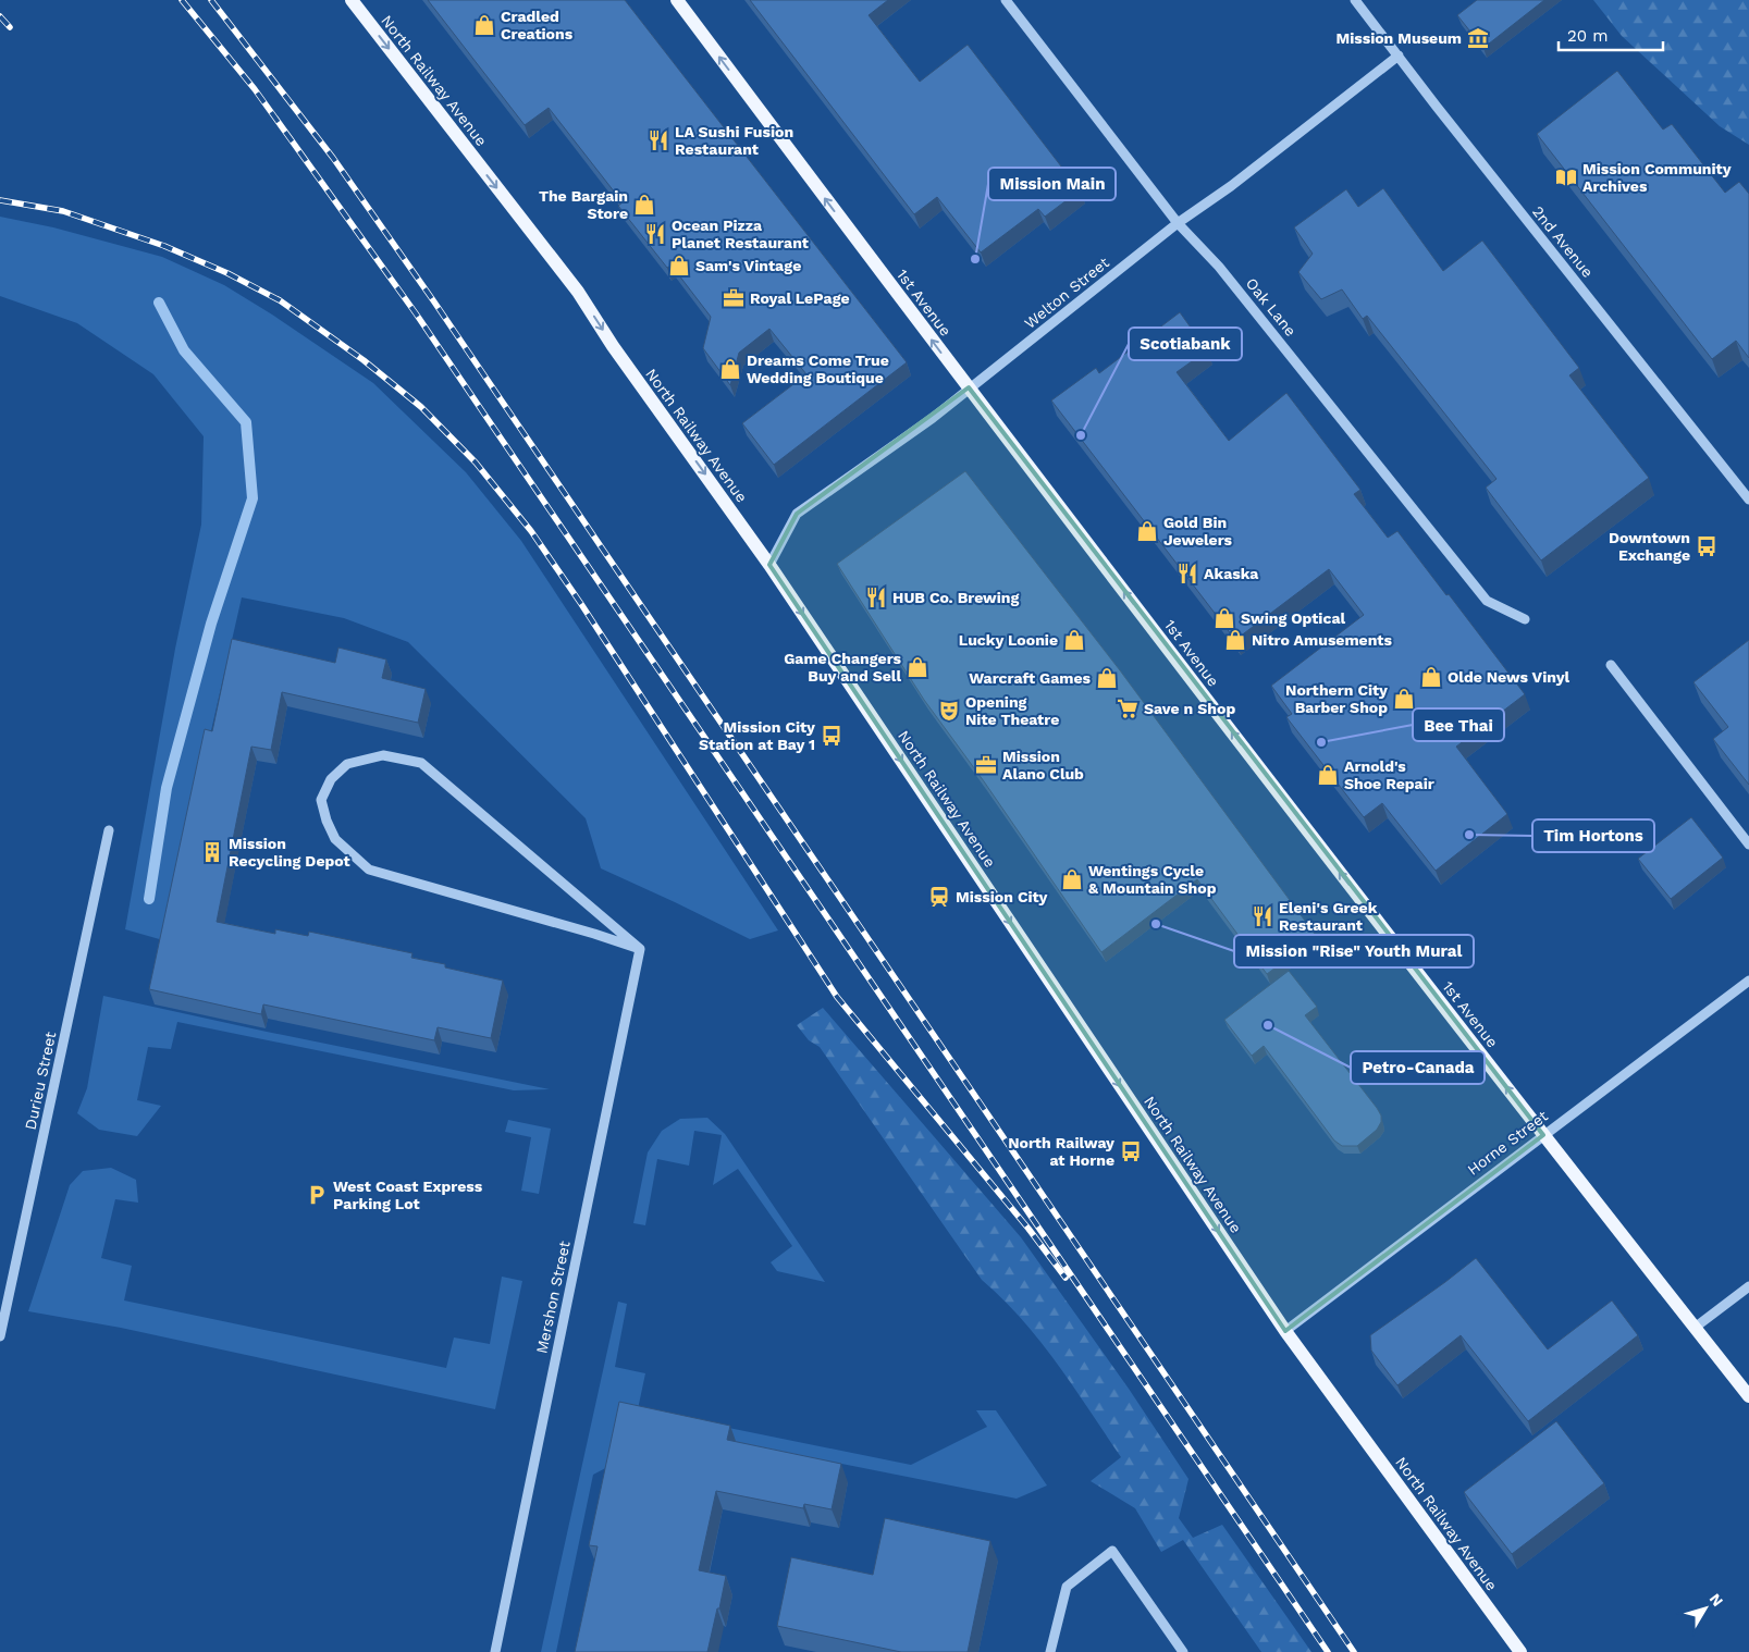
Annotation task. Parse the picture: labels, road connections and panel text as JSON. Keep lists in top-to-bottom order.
{
  "streets": {
    "main road": ["North Railway Avenue", "1st Avenue"],
    "street": [
      "2nd Avenue",
      "Welton Street",
      "Oak Lane",
      "Durieu Street",
      "Horne Street",
      "Mershon Street"
    ]
  },
  "crossings": [
    ["North Railway Avenue", "Welton Street"],
    ["North Railway Avenue", "Horne Street"],
    ["2nd Avenue", "Welton Street"],
    ["Welton Street", "1st Avenue"],
    ["Welton Street", "Oak Lane"],
    ["1st Avenue", "Horne Street"]
  ],
  "one_way": ["North Railway Avenue", "1st Avenue"],
  "places": {
    "shop": [
      "Cradled Creations",
      "The Bargain Store",
      "Sam's Vintage",
      "Dreams Come True Wedding Boutique",
      "Gold Bin Jewelers",
      "Swing Optical",
      "Lucky Loonie",
      "Nitro Amusements",
      "Game Changers Buy and Sell",
      "Olde News Vinyl",
      "Warcraft Games",
      "Northern City Barber Shop",
      "Arnold's Shoe Repair",
      "Wentings Cycle & Mountain Shop"
    ],
    "museum": ["Mission Museum"],
    "restaurant": [
      "LA Sushi Fusion Restaurant",
      "Ocean Pizza Planet Restaurant",
      "Akaska",
      "HUB Co. Brewing",
      "Eleni's Greek Restaurant"
    ],
    "library": ["Mission Community Archives"],
    "other": [
      "Mission Main",
      "Scotiabank",
      "Bee Thai",
      "Tim Hortons",
      "Mission \"Rise\" Youth Mural",
      "Petro-Canada"
    ],
    "office": ["Royal LePage", "Mission Alano Club"],
    "bus stop": ["Downtown Exchange", "Mission City Station at Bay 1", "North Railway at Horne"],
    "supermarket": ["Save n Shop"],
    "theatre": ["Opening Nite Theatre"],
    "building": ["Mission Recycling Depot"],
    "station": ["Mission City"],
    "parking": ["West Coast Express Parking Lot"]
  },
  "scale_bar": "20 m",
  "north": "top right"
}
